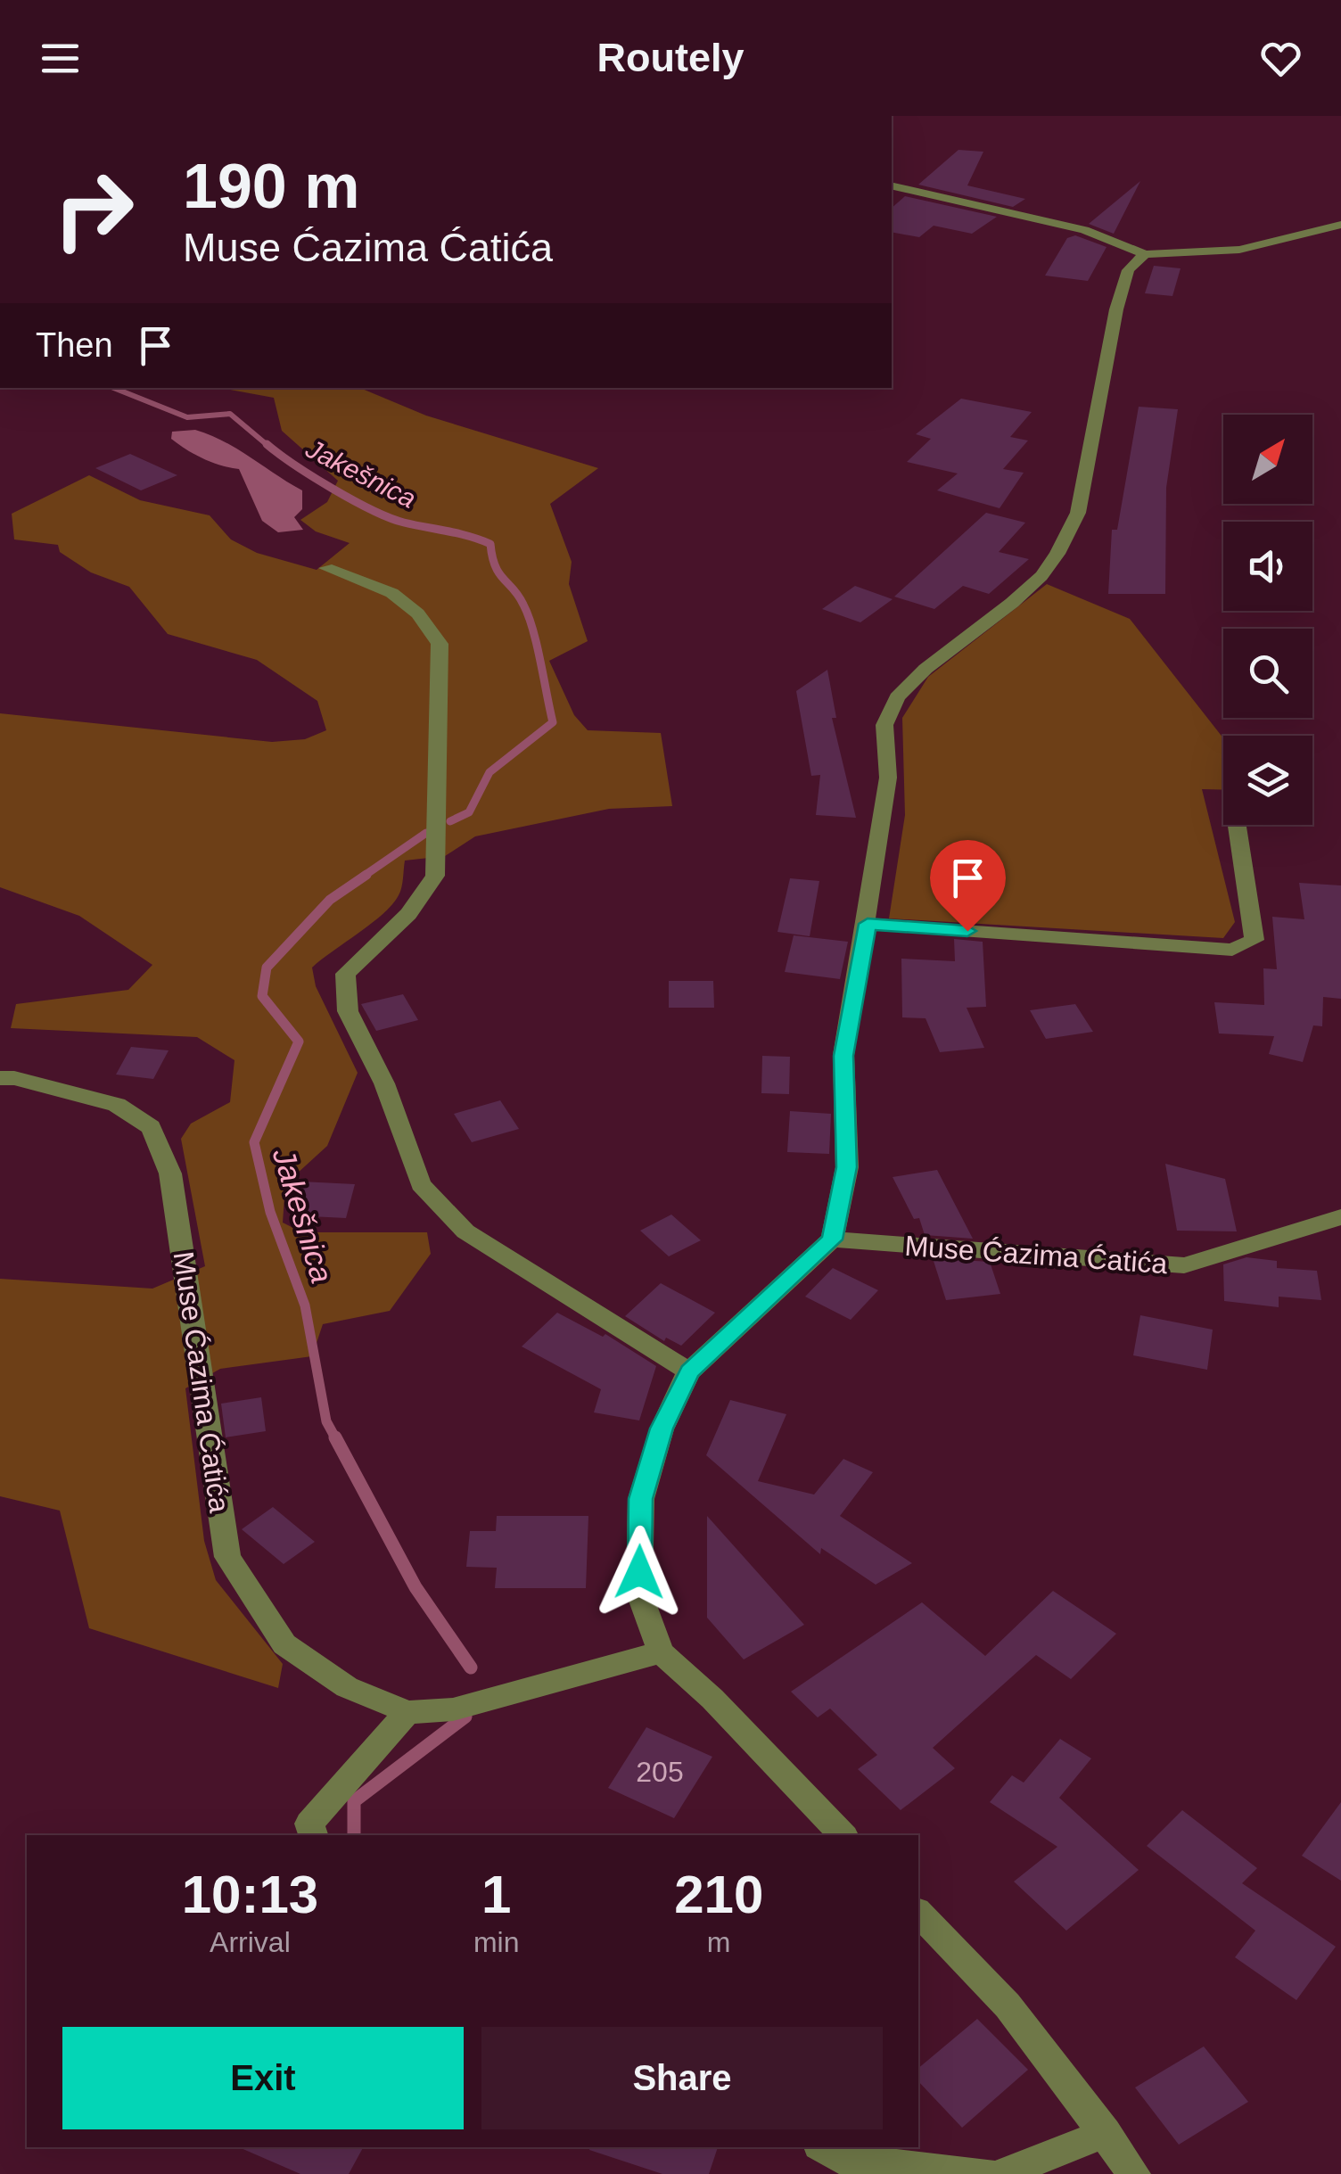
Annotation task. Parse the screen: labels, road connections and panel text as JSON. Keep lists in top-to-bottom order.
{
  "streets": {
    "street": ["Muse Ćazima Ćatića"]
  },
  "water": ["Jakešnica"],
  "house_numbers": ["205"],
  "north": "top right",
  "page": {
    "header": "Routely",
    "turn": ["190 m", "Muse Ćazima Ćatića"],
    "then": "Then",
    "eta": [
      "10:13",
      "Arrival",
      "1",
      "min",
      "210",
      "m"
    ],
    "buttons": ["Exit", "Share"]
  }
}
